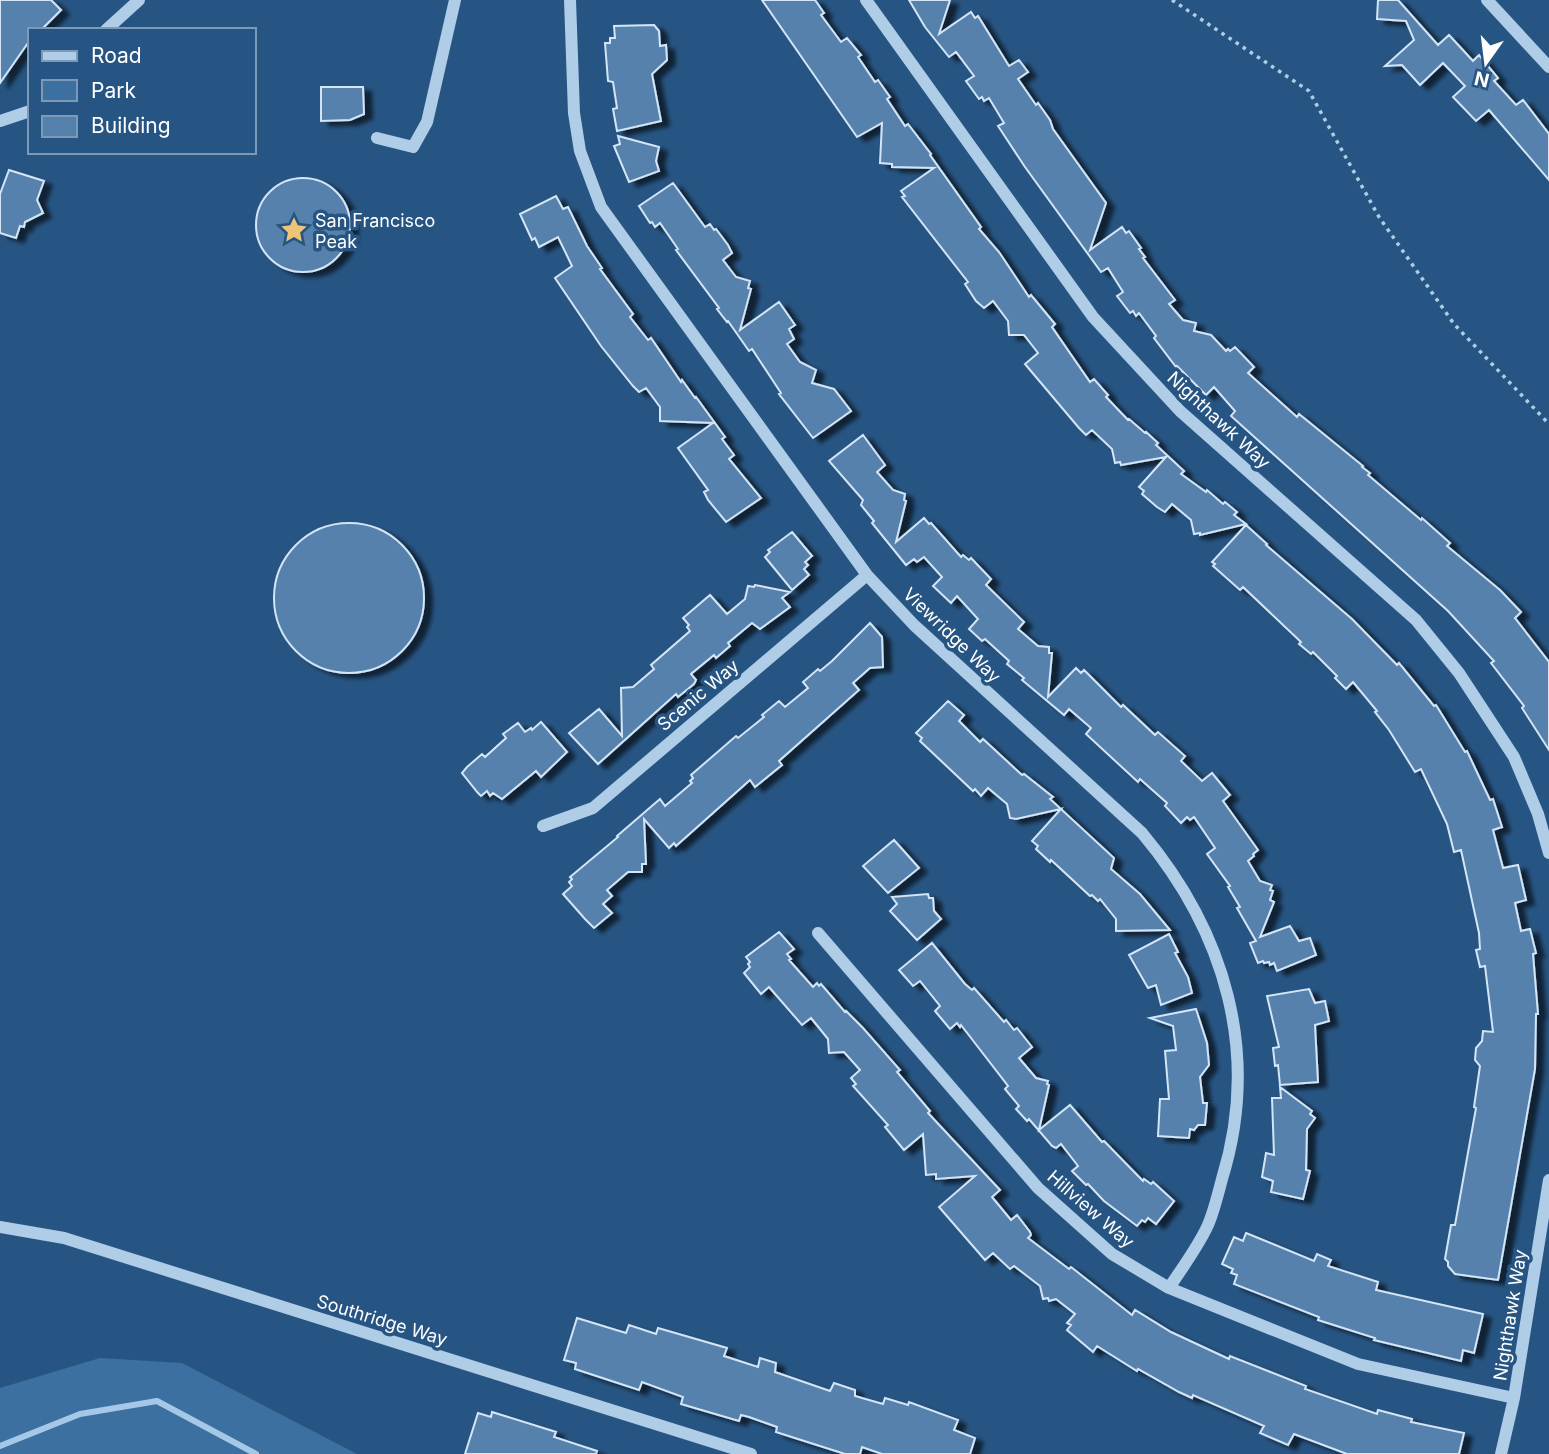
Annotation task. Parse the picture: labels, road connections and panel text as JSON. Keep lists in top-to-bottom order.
{
  "streets": {
    "street": [
      "Nighthawk Way",
      "Viewridge Way",
      "Scenic Way",
      "Hillview Way",
      "Southridge Way"
    ]
  },
  "crossings": [
    ["Nighthawk Way", "Hillview Way"],
    ["Viewridge Way", "Scenic Way"],
    ["Viewridge Way", "Hillview Way"]
  ],
  "places": {
    "place": ["San Francisco Peak"]
  },
  "legend": ["Road", "Park", "Building"],
  "north": "bottom"
}
